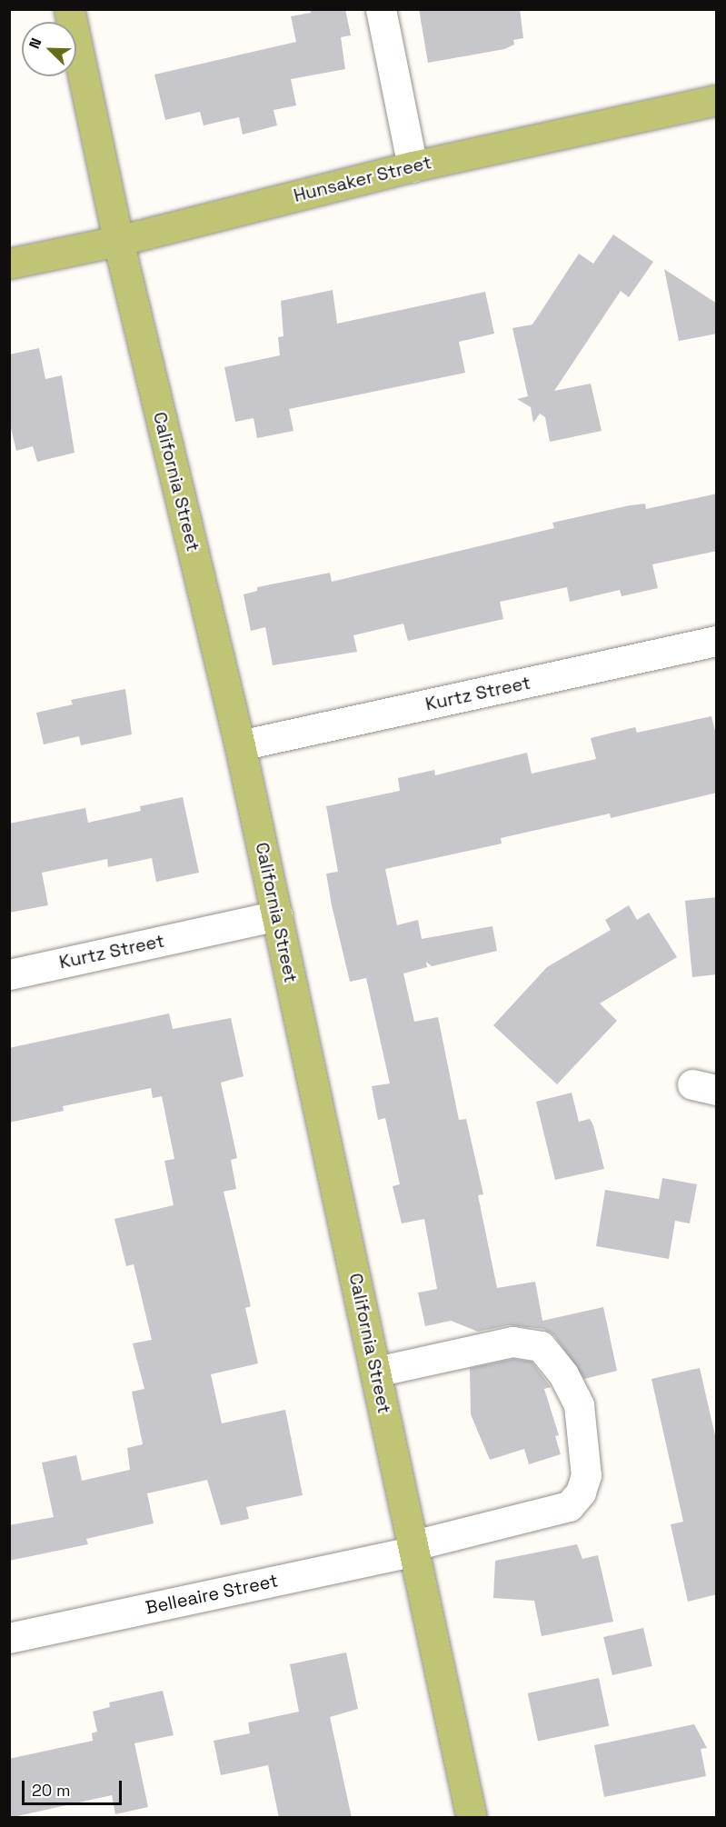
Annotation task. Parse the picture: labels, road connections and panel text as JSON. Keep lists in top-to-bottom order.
{
  "streets": {
    "main road": ["Hunsaker Street", "California Street"],
    "street": ["Kurtz Street", "Belleaire Street"]
  },
  "crossings": [
    ["Hunsaker Street", "California Street"],
    ["California Street", "Kurtz Street"],
    ["California Street", "Belleaire Street"]
  ],
  "scale_bar": "20 m",
  "north": "top left"
}
